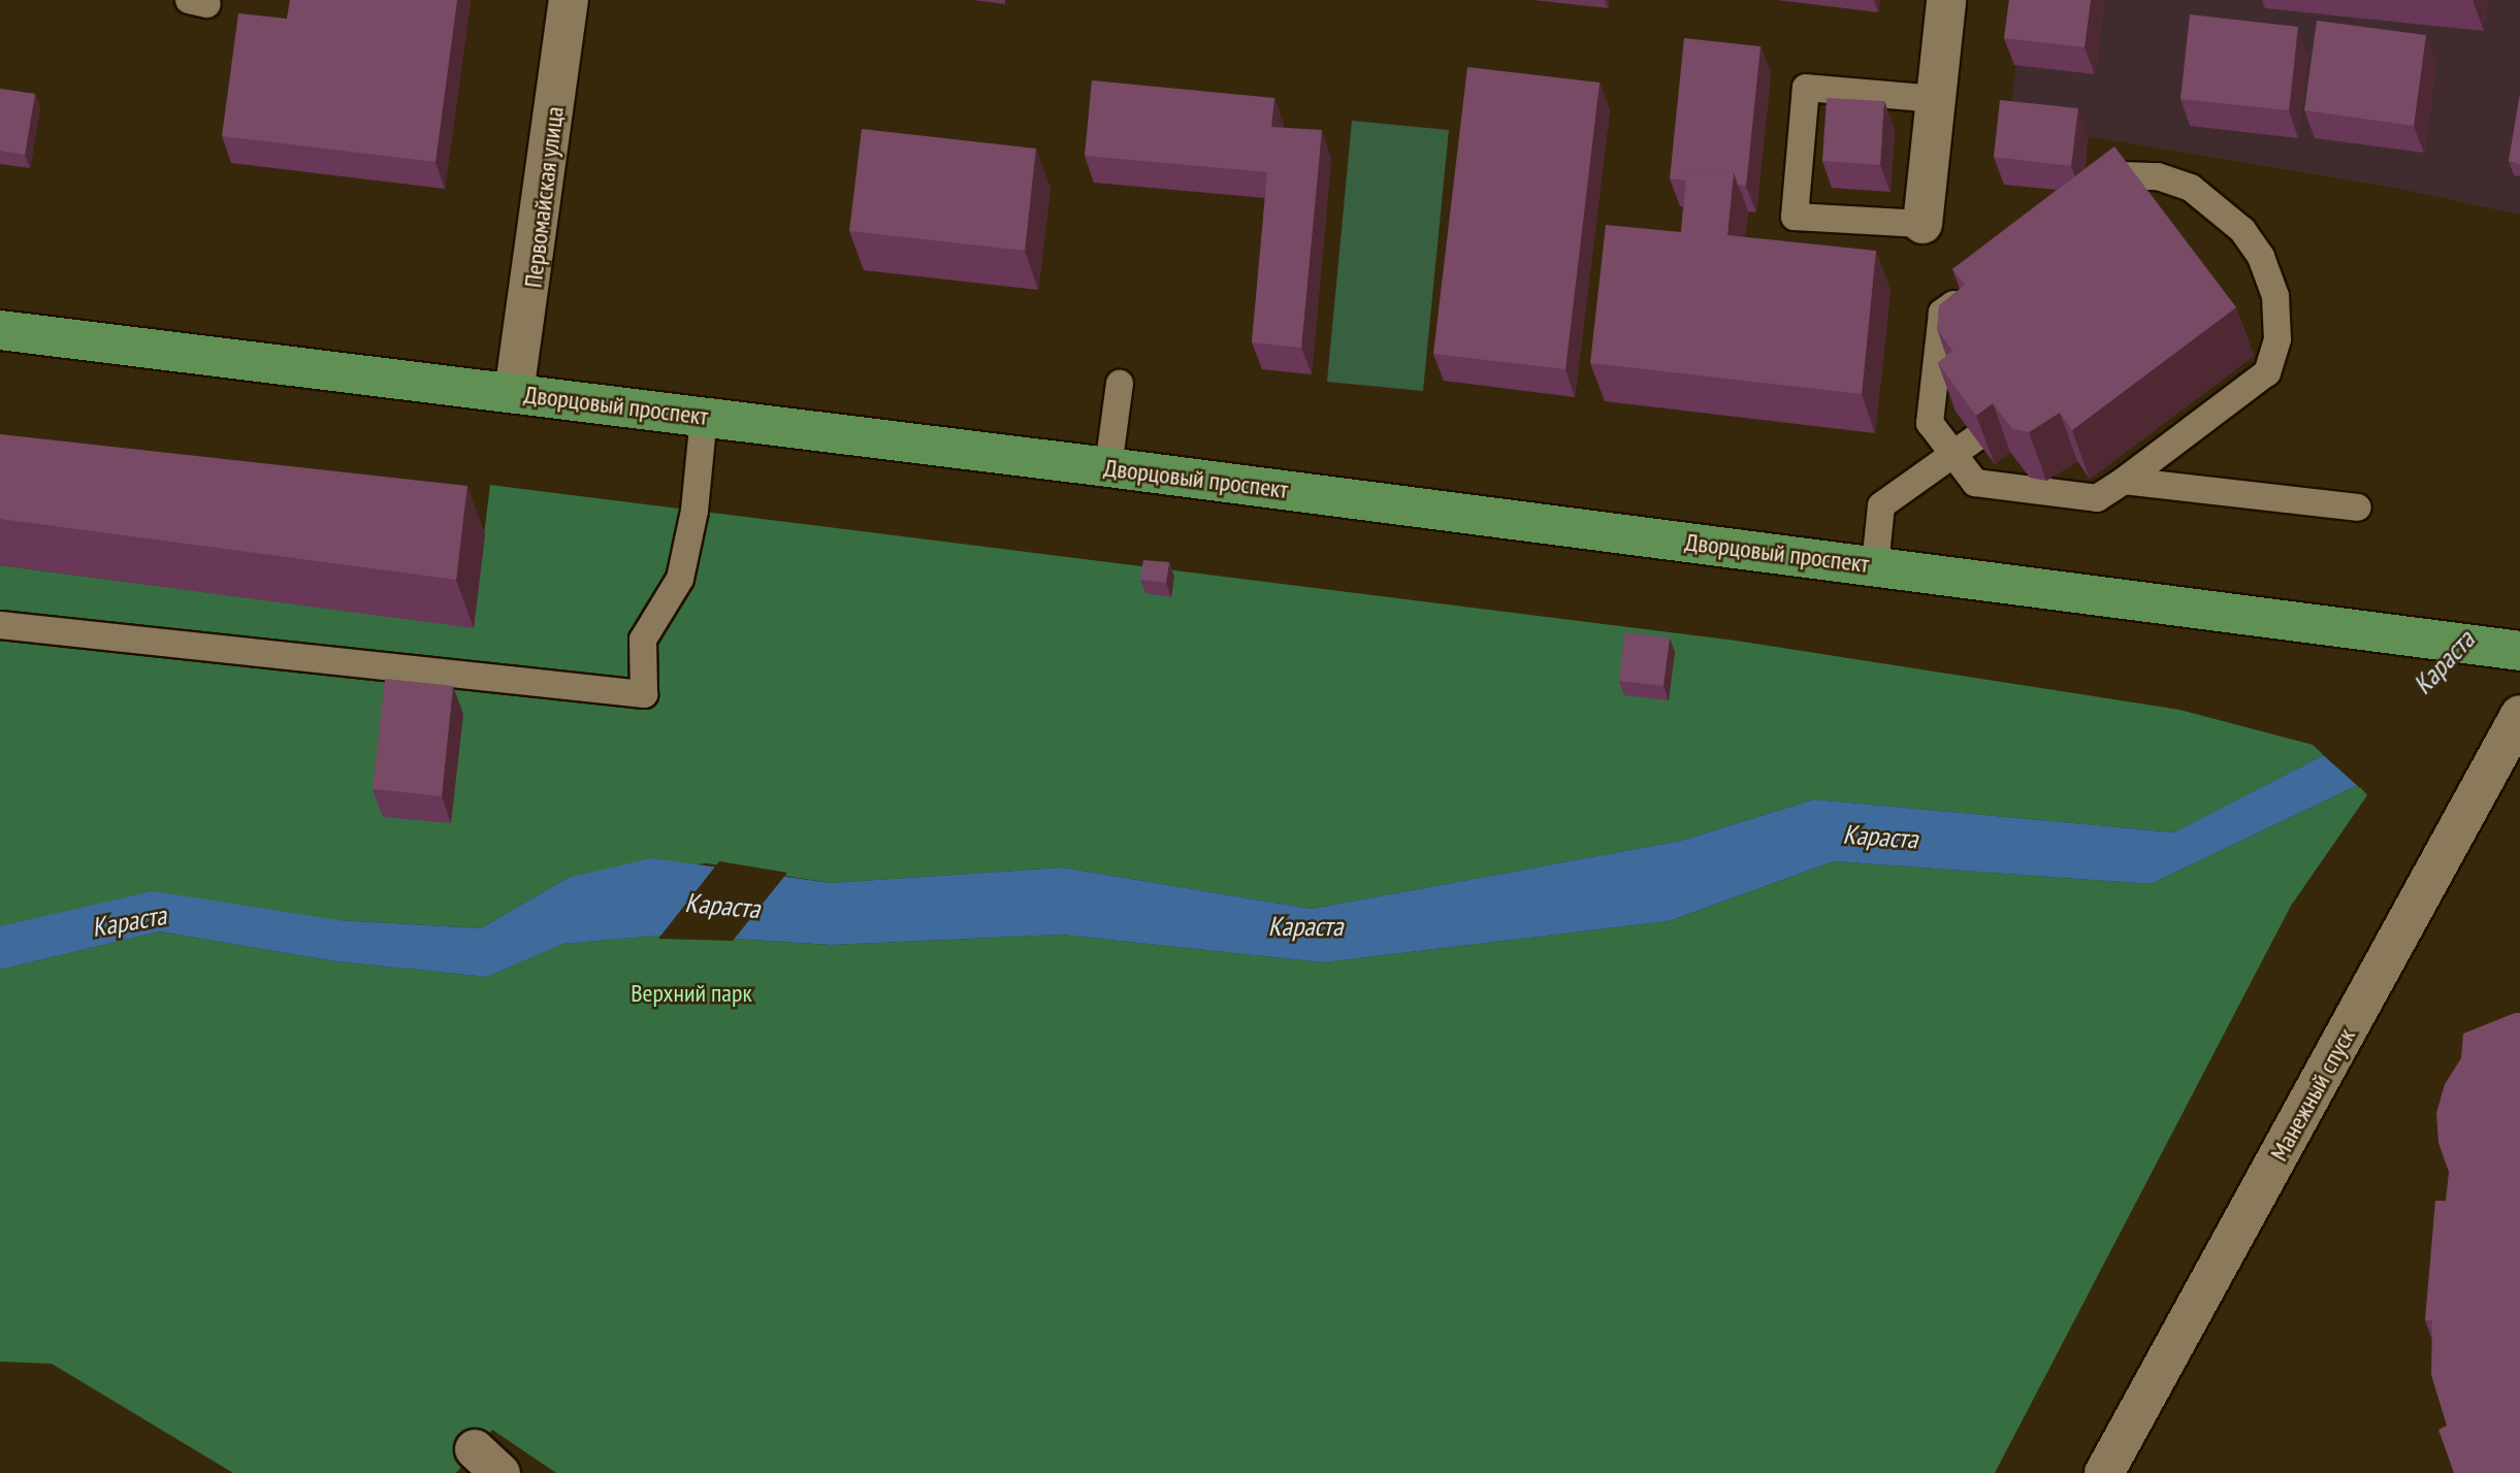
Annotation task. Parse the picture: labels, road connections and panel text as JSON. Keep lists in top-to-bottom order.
{
  "streets": {
    "main road": ["Первомайская улица", "Дворцовый проспект", "Манежный спуск"]
  },
  "crossings": [
    ["Первомайская улица", "Дворцовый проспект"]
  ],
  "water": ["Караста"],
  "parks": ["Верхний парк"]
}
